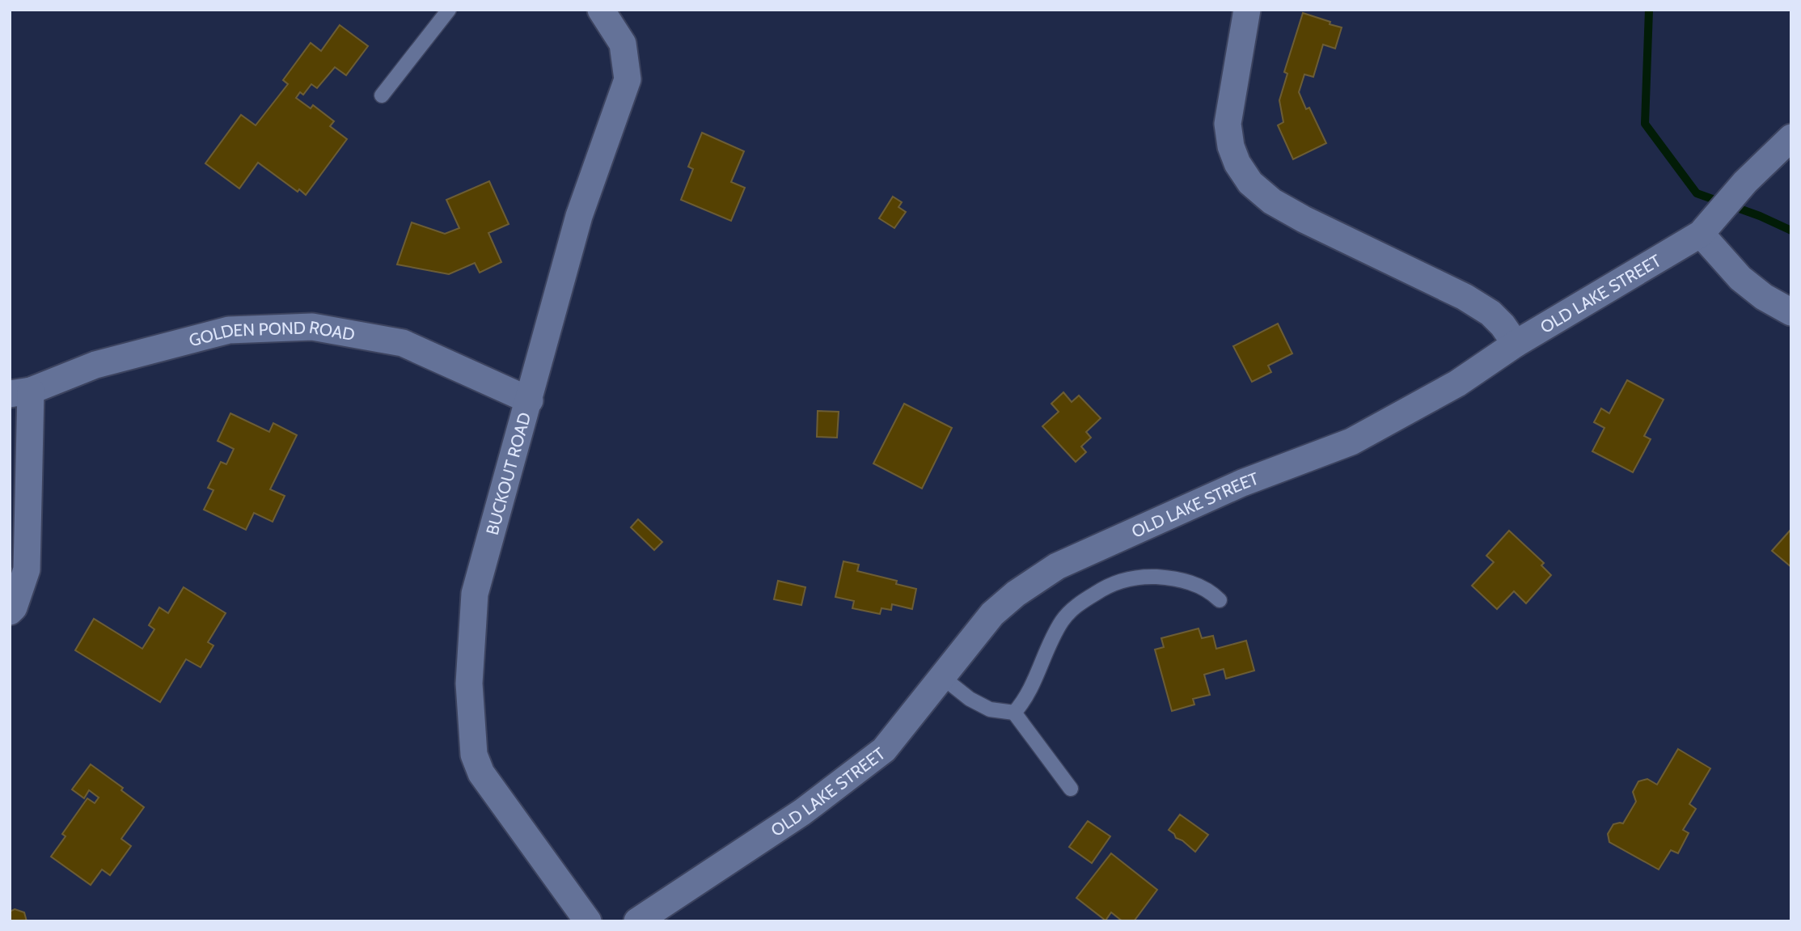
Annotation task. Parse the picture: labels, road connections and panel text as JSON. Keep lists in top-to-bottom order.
{
  "streets": {
    "street": ["OLD LAKE STREET", "GOLDEN POND ROAD", "BUCKOUT ROAD"]
  },
  "crossings": [
    ["GOLDEN POND ROAD", "BUCKOUT ROAD"]
  ]
}
